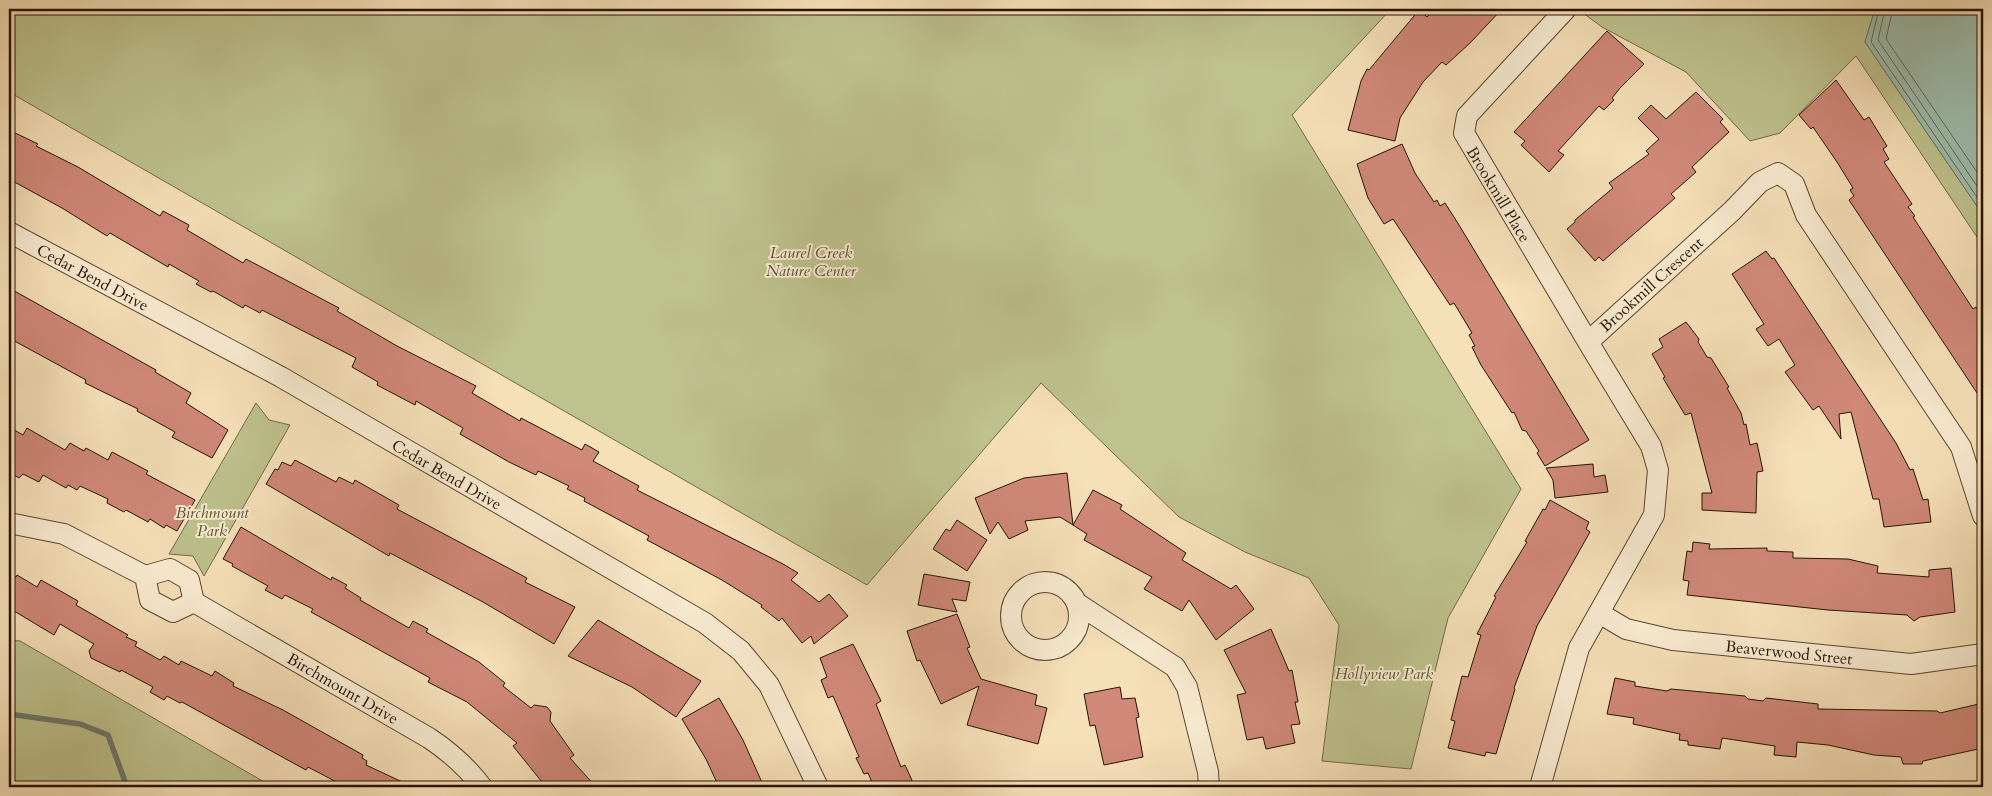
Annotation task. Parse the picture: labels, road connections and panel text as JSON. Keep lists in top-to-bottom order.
{
  "streets": {
    "street": [
      "Brookmill Place",
      "Cedar Bend Drive",
      "Brookmill Crescent",
      "Beaverwood Street",
      "Birchmount Drive"
    ]
  },
  "crossings": [
    ["Brookmill Place", "Brookmill Crescent"],
    ["Brookmill Crescent", "Beaverwood Street"]
  ],
  "parks": ["Laurel Creek Nature Center", "Birchmount Park", "Hollyview Park"]
}
